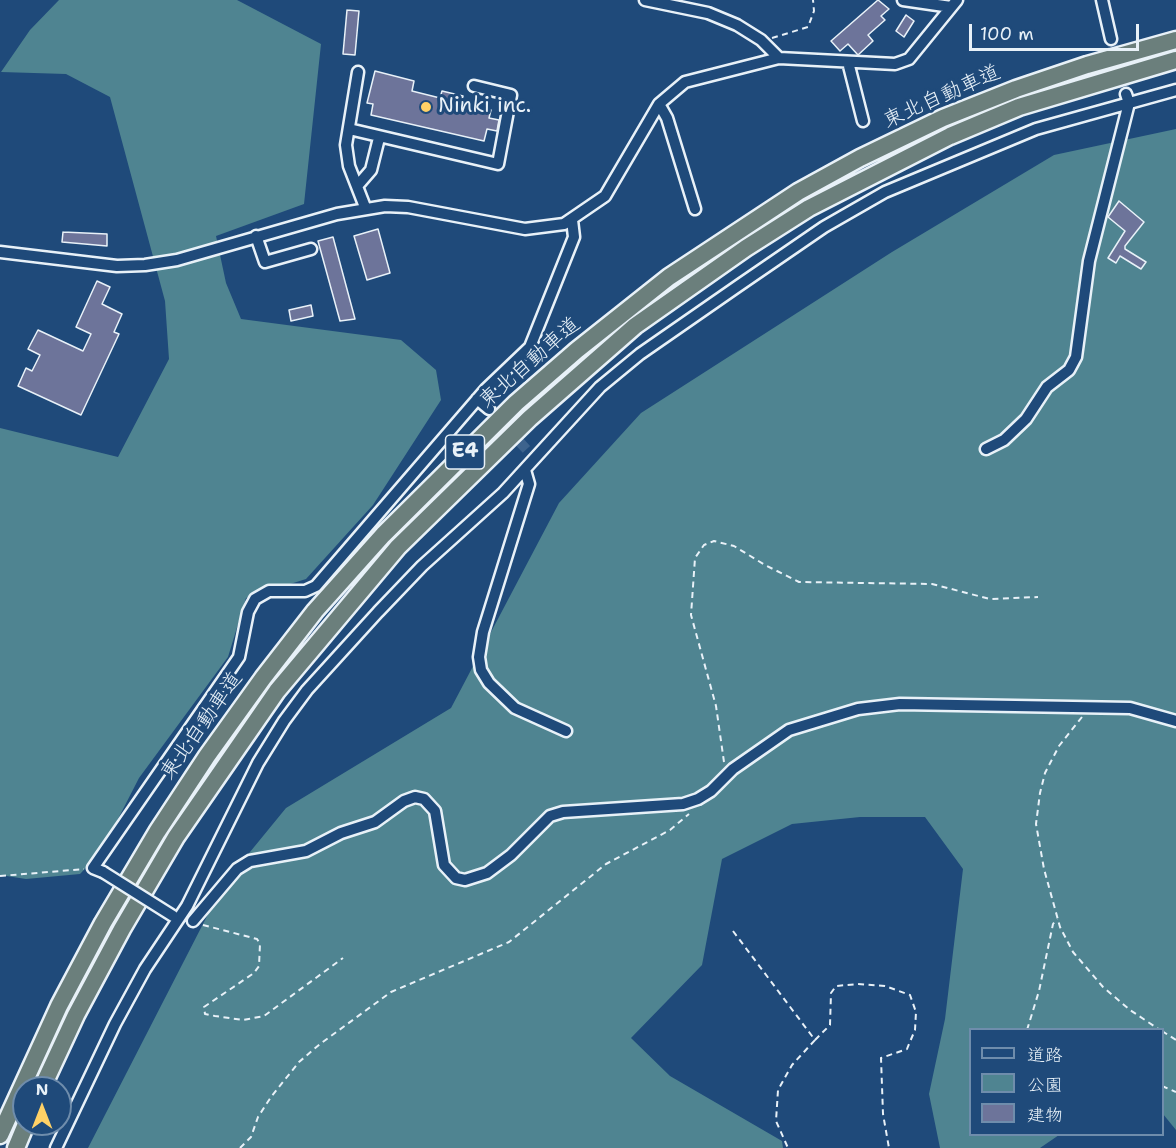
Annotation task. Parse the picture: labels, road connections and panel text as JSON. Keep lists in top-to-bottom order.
{
  "streets": {
    "highway": ["東北自動車道", "E4"]
  },
  "places": ["Ninki inc."],
  "legend": ["道路", "公園", "建物"],
  "scale_bar": "100 m",
  "north": "top"
}
